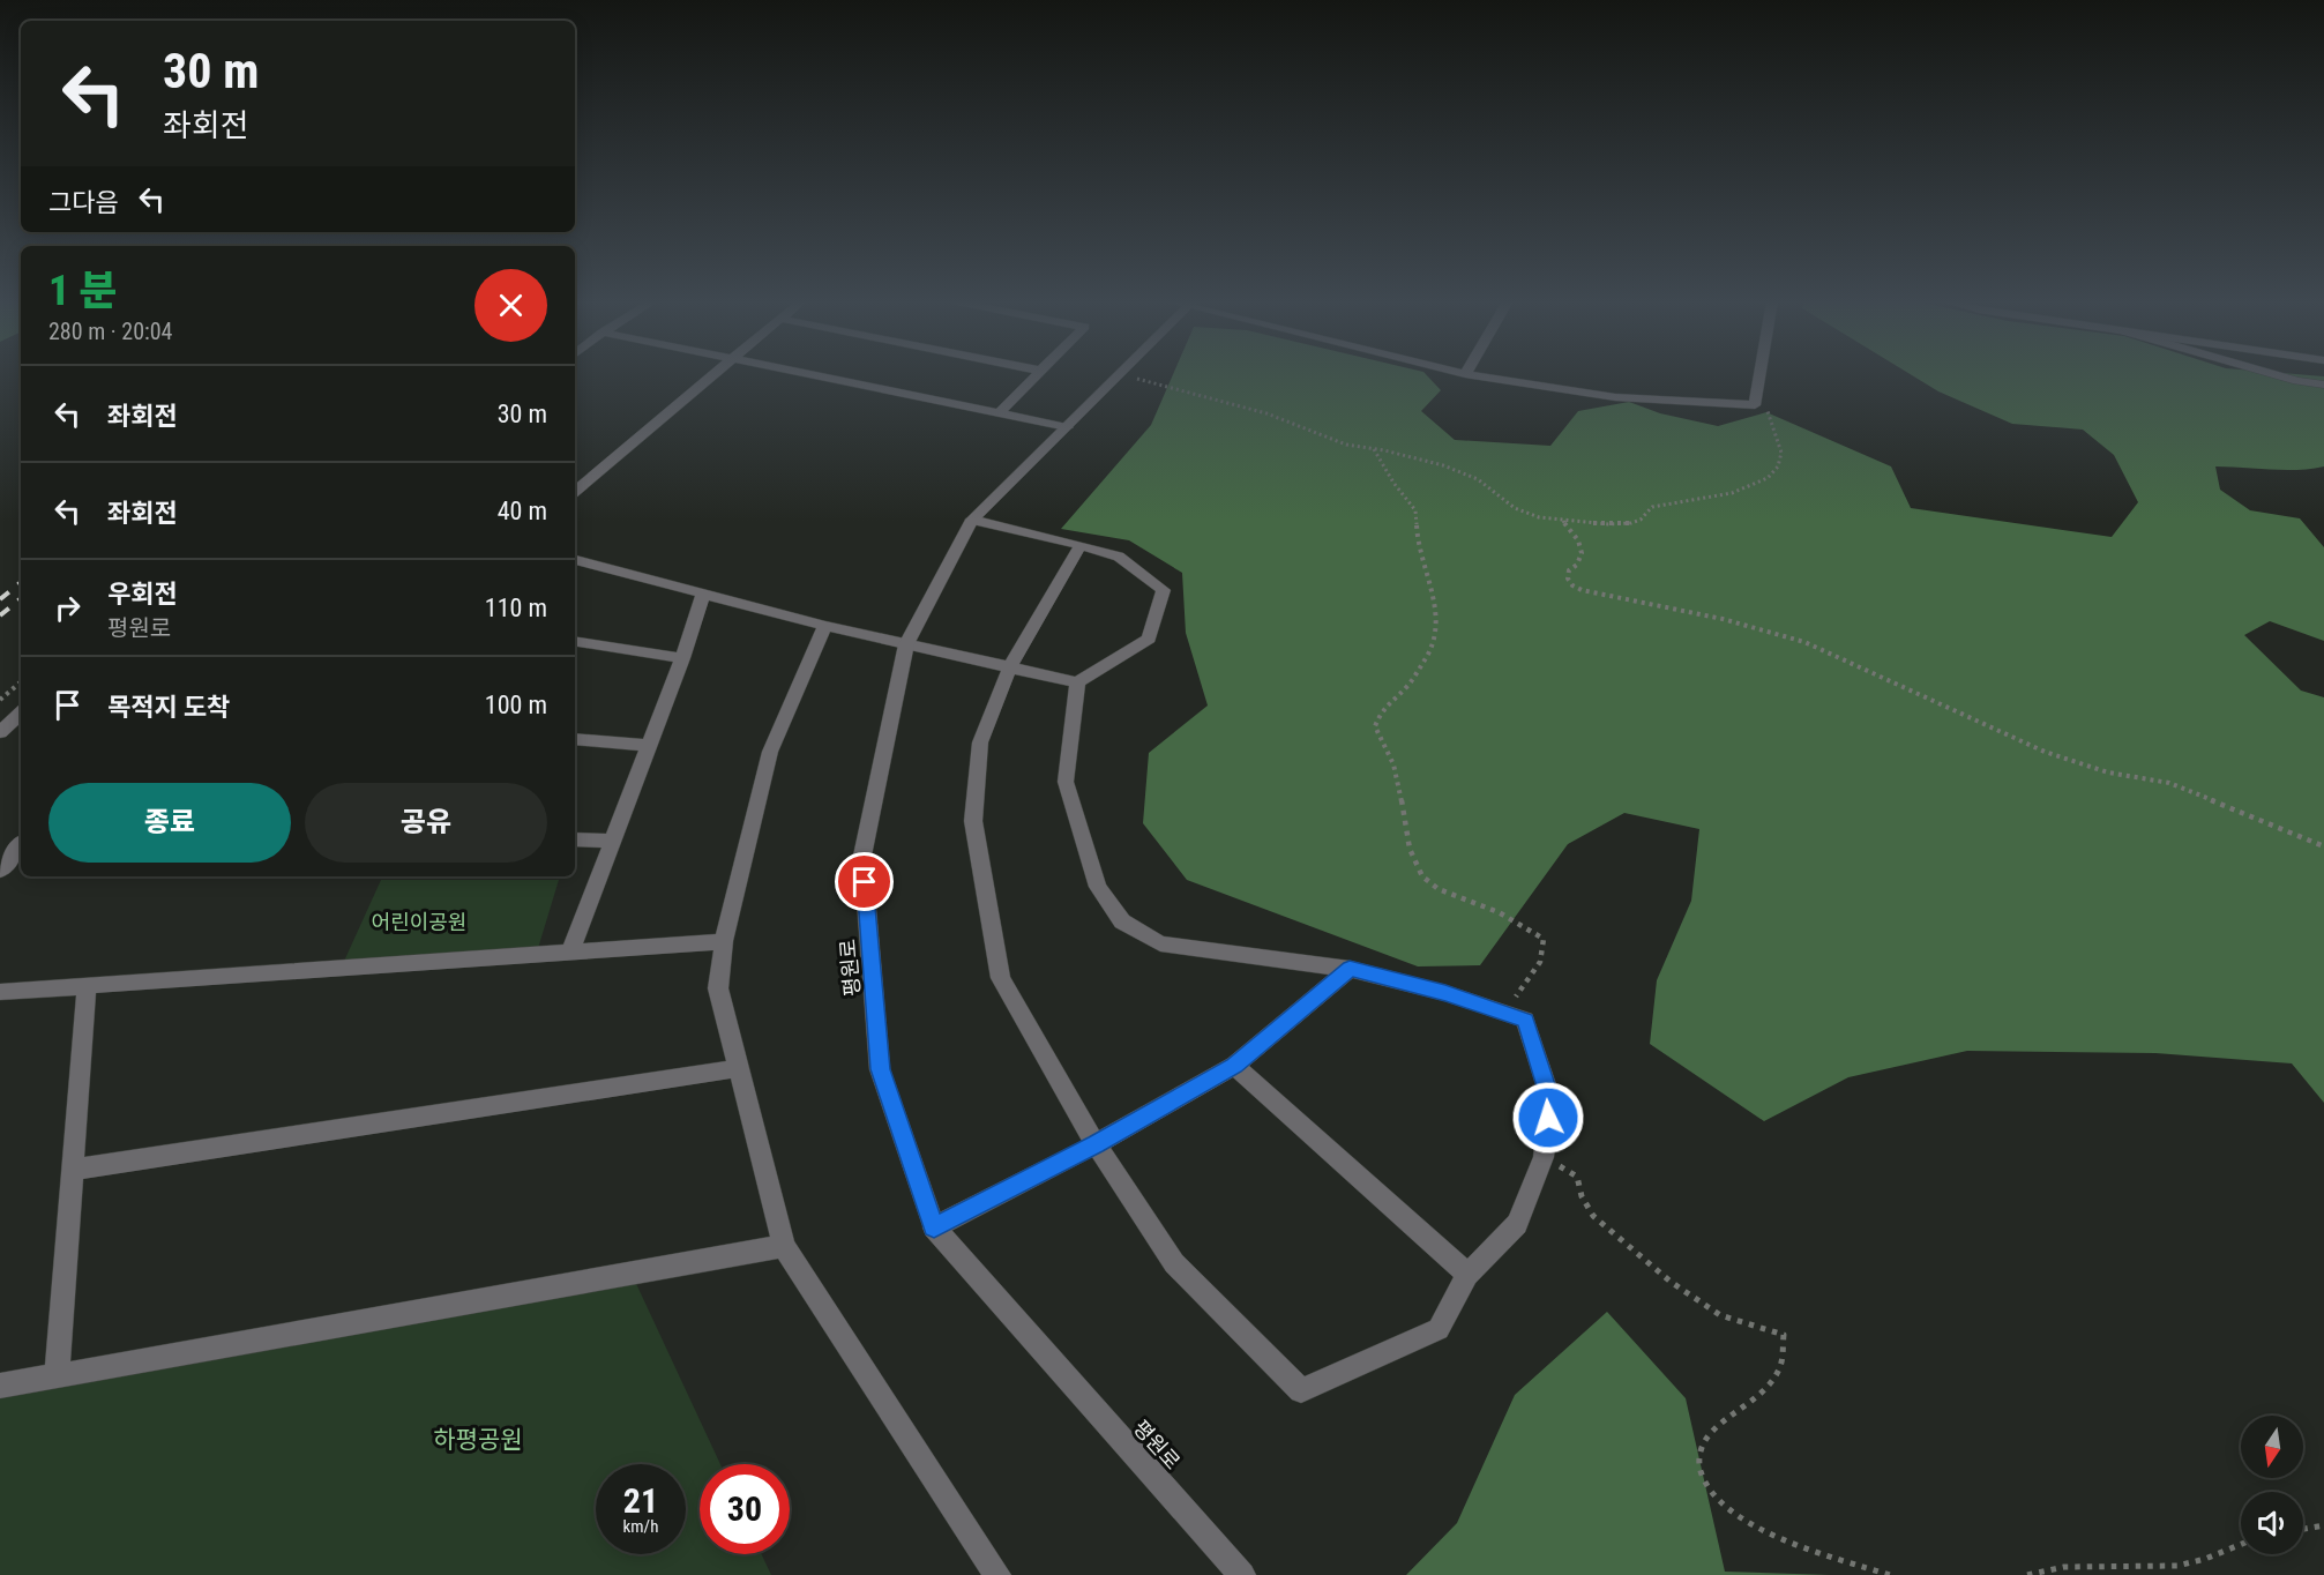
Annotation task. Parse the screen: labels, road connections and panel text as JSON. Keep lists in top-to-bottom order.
{
  "streets": {
    "street": ["평원로"]
  },
  "parks": ["어린이공원", "하평공원"],
  "north": "bottom",
  "page": {
    "turn": ["30 m", "좌회전"],
    "then": "그다음",
    "heading": ["1 분", "280 m · 20:04"],
    "list": [
      {
        "name": "좌회전",
        "value": "30 m"
      },
      {
        "name": "좌회전",
        "value": "40 m"
      },
      {
        "name": "우회전",
        "note": "평원로",
        "value": "110 m"
      },
      {
        "name": "목적지 도착",
        "value": "100 m"
      }
    ],
    "buttons": ["종료", "공유"],
    "speed": "21 km/h",
    "limit": "30"
  }
}
